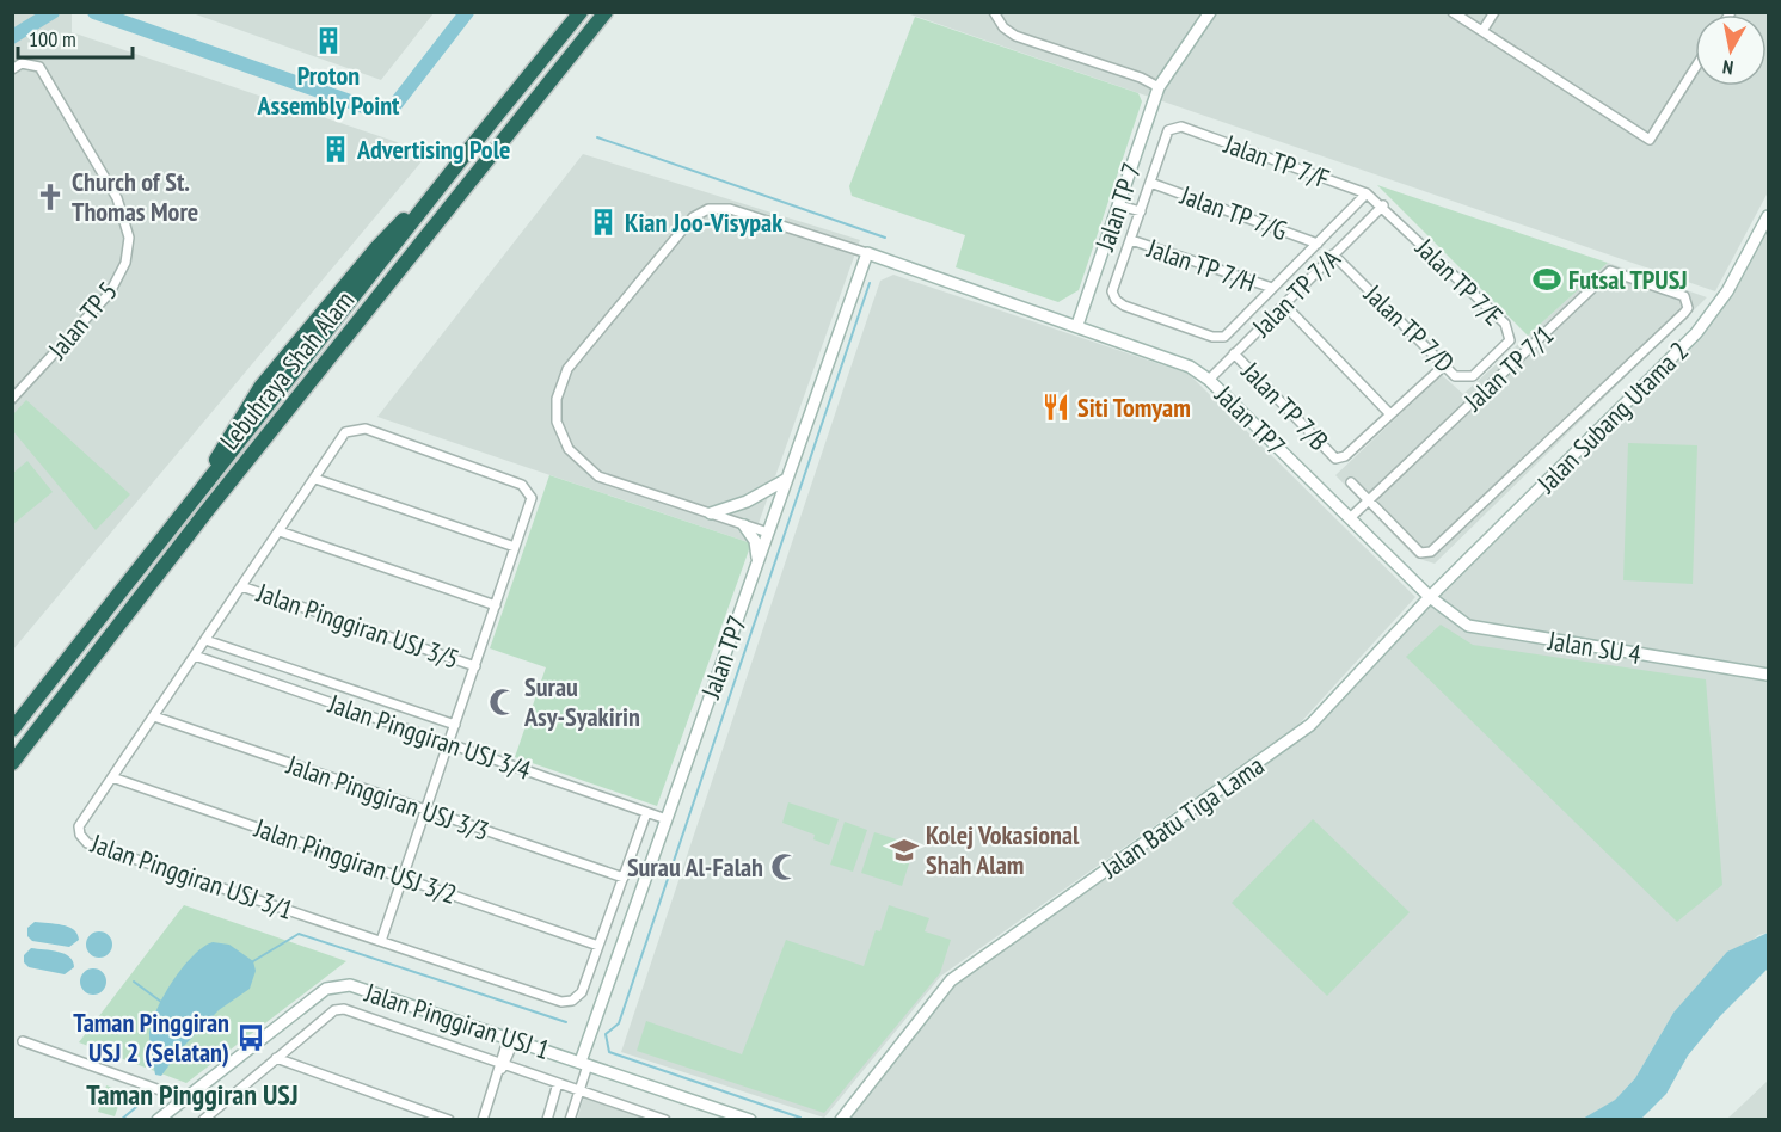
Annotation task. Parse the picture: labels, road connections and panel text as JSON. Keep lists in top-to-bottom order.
{
  "streets": {
    "highway": ["Lebuhraya Shah Alam"],
    "street": [
      "Jalan TP 7/F",
      "Jalan TP 7",
      "Jalan TP 7/G",
      "Jalan TP 7/H",
      "Jalan TP 7/E",
      "Jalan TP 7/A",
      "Jalan TP 5",
      "Jalan TP 7/D",
      "Jalan TP 7/1",
      "Jalan TP 7/B",
      "Jalan Subang Utama 2",
      "Jalan TP7",
      "Jalan Pinggiran USJ 3/5",
      "Jalan SU 4",
      "Jalan Pinggiran USJ 3/4",
      "Jalan Pinggiran USJ 3/3",
      "Jalan Batu Tiga Lama",
      "Jalan Pinggiran USJ 3/2",
      "Jalan Pinggiran USJ 3/1",
      "Jalan Pinggiran USJ 1"
    ]
  },
  "crossings": [
    ["Jalan TP 7/F", "Jalan TP 7/G"],
    ["Jalan TP 7/F", "Jalan TP 7/E"],
    ["Jalan TP 7/F", "Jalan TP 7/A"],
    ["Jalan TP 7", "Jalan TP7"],
    ["Jalan TP 7/E", "Jalan TP 7/A"],
    ["Jalan TP 7/E", "Jalan TP 7/D"],
    ["Jalan TP 7/A", "Jalan TP 7/D"],
    ["Jalan TP 7/A", "Jalan TP 7/B"],
    ["Jalan TP 7/A", "Jalan TP7"],
    ["Jalan TP 7/1", "Jalan TP7"],
    ["Jalan Subang Utama 2", "Jalan TP7"],
    ["Jalan Subang Utama 2", "Jalan SU 4"],
    ["Jalan Subang Utama 2", "Jalan Batu Tiga Lama"],
    ["Jalan TP7", "Jalan SU 4"],
    ["Jalan TP7", "Jalan Pinggiran USJ 3/4"],
    ["Jalan TP7", "Jalan Batu Tiga Lama"],
    ["Jalan TP7", "Jalan Pinggiran USJ 1"],
    ["Jalan Pinggiran USJ 3/5", "Jalan Pinggiran USJ 3/1"],
    ["Jalan SU 4", "Jalan Batu Tiga Lama"],
    ["Jalan Pinggiran USJ 3/4", "Jalan Pinggiran USJ 3/1"],
    ["Jalan Pinggiran USJ 3/3", "Jalan Pinggiran USJ 3/1"],
    ["Jalan Pinggiran USJ 3/2", "Jalan Pinggiran USJ 3/1"]
  ],
  "districts": ["Taman Pinggiran USJ"],
  "places": {
    "building": ["Proton Assembly Point", "Advertising Pole", "Kian Joo-Visypak"],
    "church": ["Church of St. Thomas More"],
    "sports": ["Futsal TPUSJ"],
    "restaurant": ["Siti Tomyam"],
    "mosque": ["Surau Asy-Syakirin", "Surau Al-Falah"],
    "school or university": ["Kolej Vokasional Shah Alam"],
    "bus stop": ["Taman Pinggiran USJ 2 (Selatan)"]
  },
  "scale_bar": "100 m",
  "north": "bottom"
}
